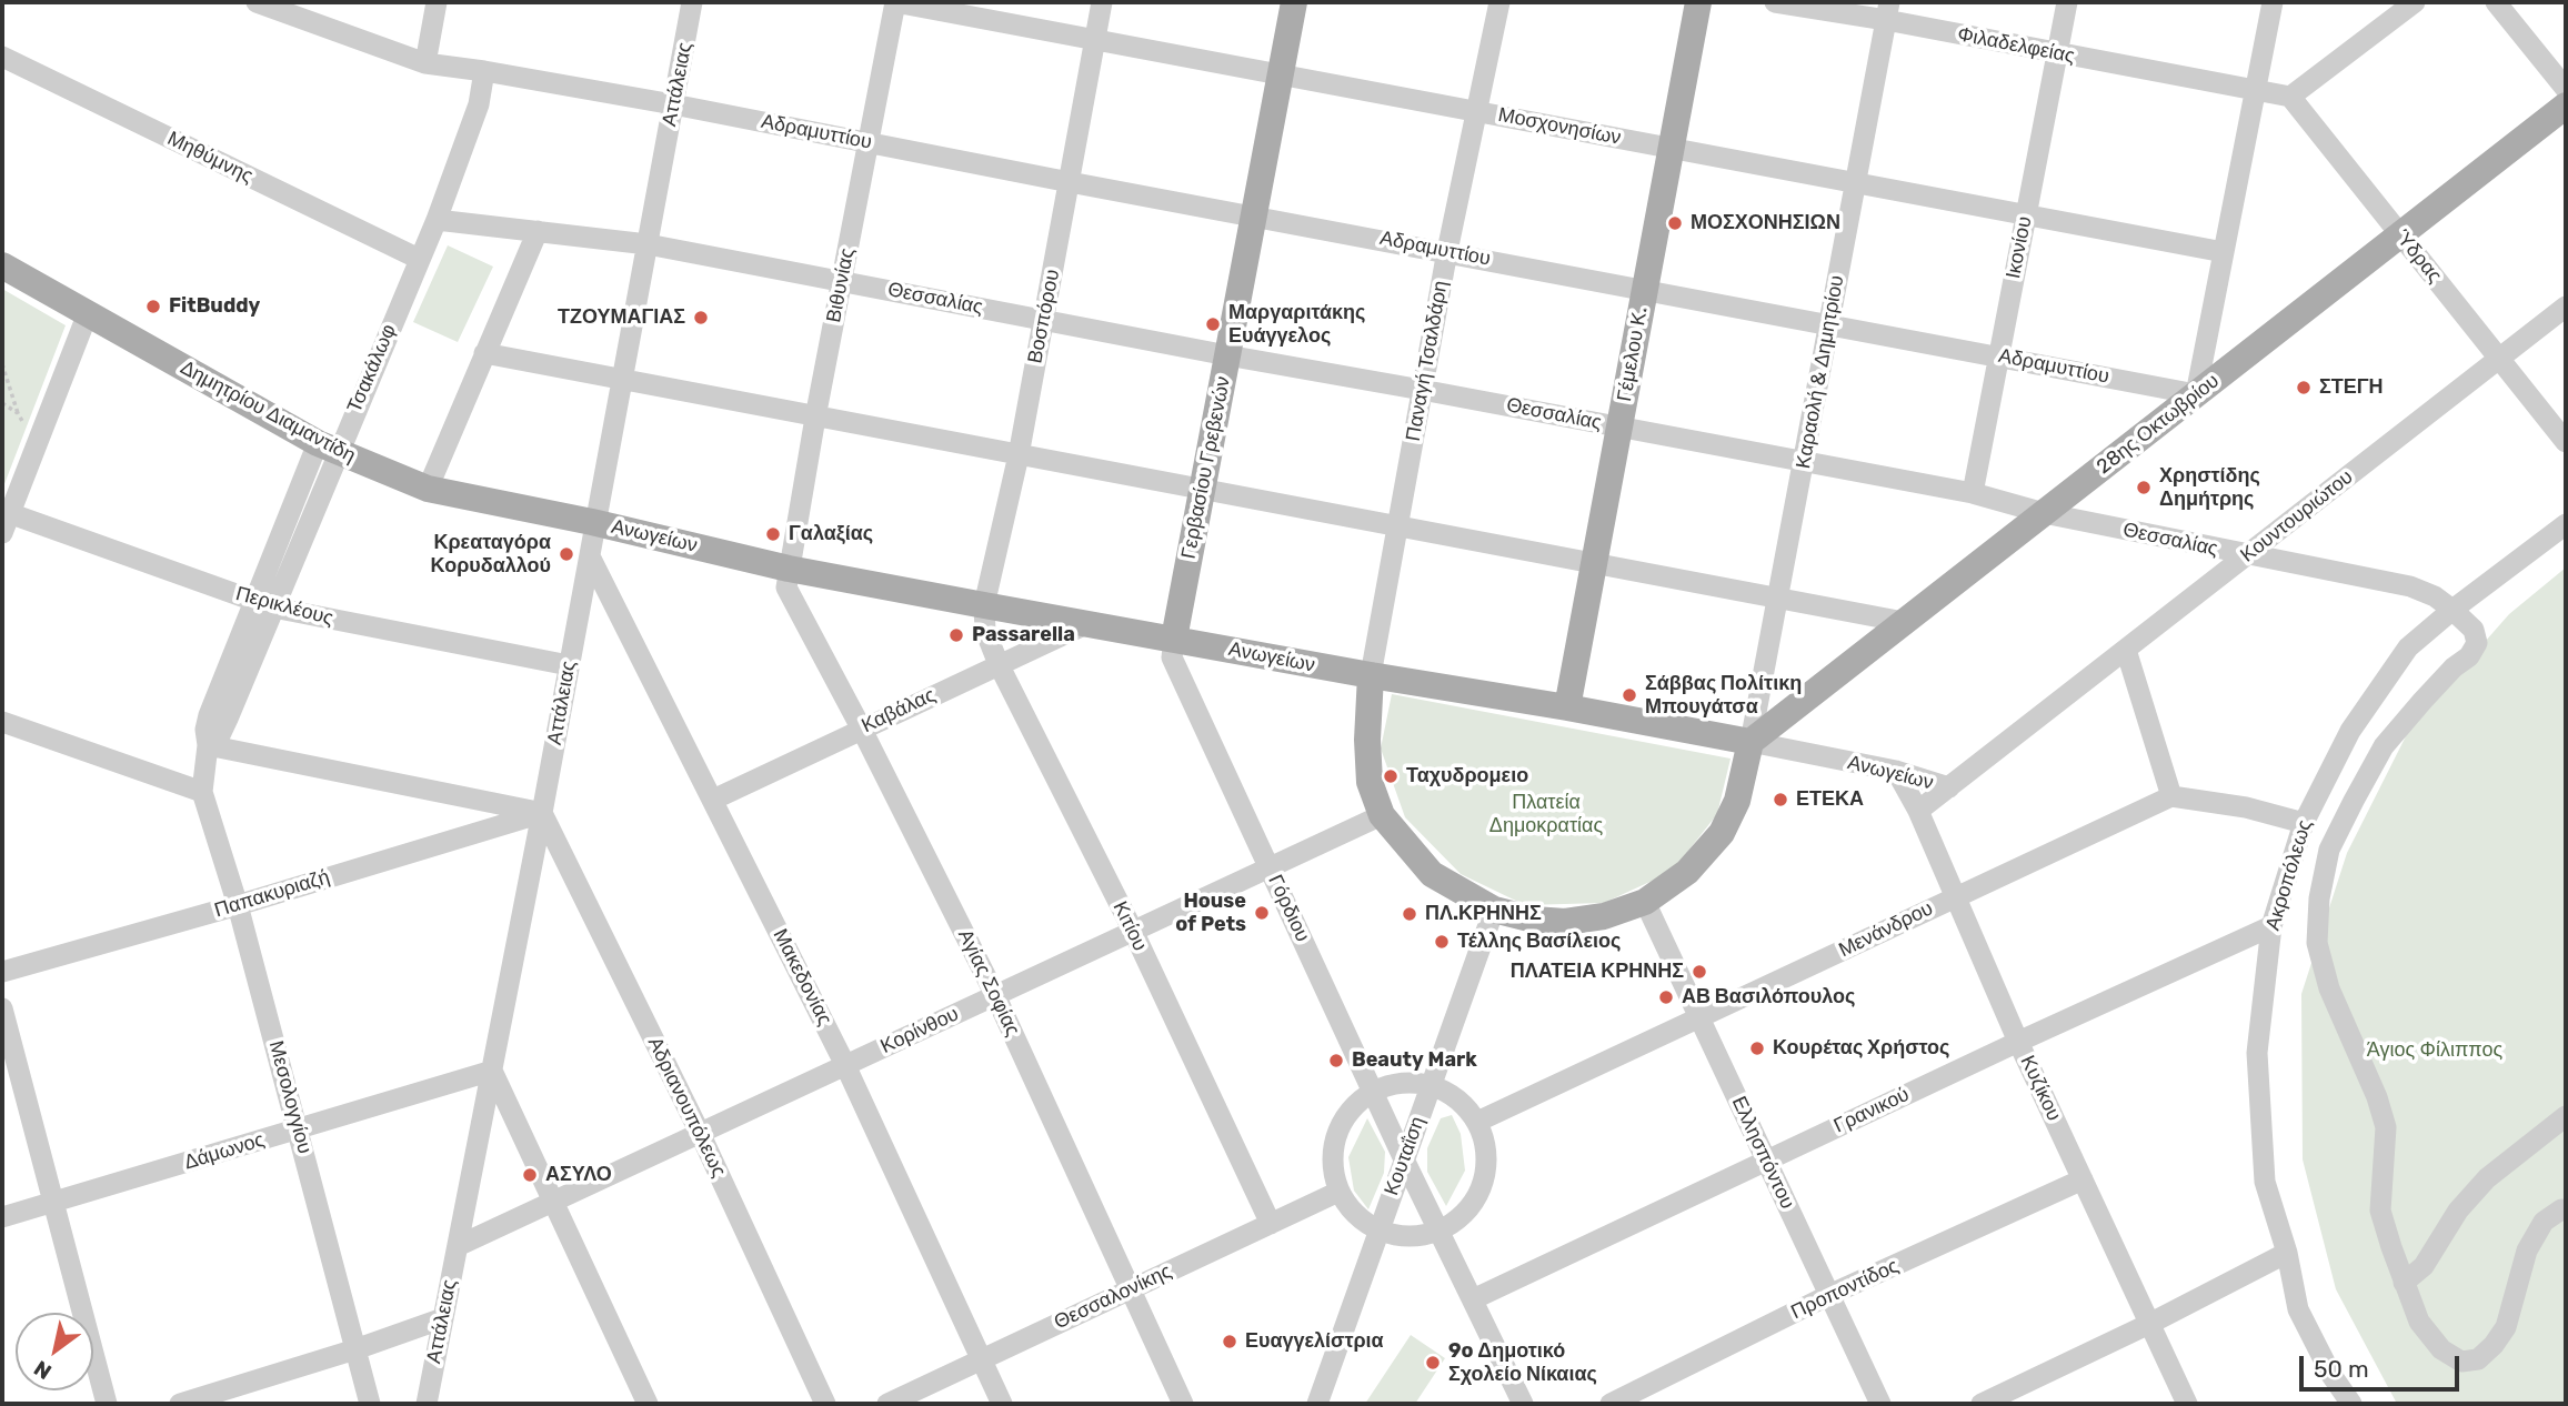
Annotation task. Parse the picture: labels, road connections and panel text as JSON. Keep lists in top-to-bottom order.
{
  "streets": {
    "main road": [
      "Γέμελου Κ.",
      "Δημητρίου Διαμαντίδη",
      "28ης Οκτωβρίου",
      "Γερβασίου Γρεβενών",
      "Ανωγείων"
    ],
    "street": [
      "Φιλαδελφείας",
      "Αττάλειας",
      "Μοσχονησίων",
      "Αδραμυττίου",
      "Μηθύμνης",
      "Ικονίου",
      "Ύδρας",
      "Βιθυνίας",
      "Θεσσαλίας",
      "Βοσπόρου",
      "Παναγή Τσαλδάρη",
      "Τσακάλωφ",
      "Καραολή & Δημητρίου",
      "Κουντουριώτου",
      "Περικλέους",
      "Καβάλας",
      "Ακροπόλεως",
      "Παπακυριαζή",
      "Γόρδιου",
      "Κιτίου",
      "Μενάνδρου",
      "Μακεδονίας",
      "Αγίας Σοφίας",
      "Κορίνθου",
      "Κυζίκου",
      "Μεσολογγίου",
      "Αδριανουπόλεως",
      "Γρανικού",
      "Δάμωνος",
      "Ελλησπόντου",
      "Κουταΐση",
      "Προποντίδος",
      "Θεσσαλονίκης"
    ]
  },
  "crossings": [
    ["Φιλαδελφείας", "Ικονίου"],
    ["Φιλαδελφείας", "Καραολή & Δημητρίου"],
    ["Αττάλειας", "Αδραμυττίου"],
    ["Αττάλειας", "Θεσσαλίας"],
    ["Αττάλειας", "Δημητρίου Διαμαντίδη"],
    ["Αττάλειας", "Ανωγείων"],
    ["Αττάλειας", "Περικλέους"],
    ["Αττάλειας", "Παπακυριαζή"],
    ["Αττάλειας", "Μακεδονίας"],
    ["Αττάλειας", "Κορίνθου"],
    ["Αττάλειας", "Αδριανουπόλεως"],
    ["Αττάλειας", "Δάμωνος"],
    ["Μοσχονησίων", "Ικονίου"],
    ["Μοσχονησίων", "Βιθυνίας"],
    ["Μοσχονησίων", "Βοσπόρου"],
    ["Μοσχονησίων", "Γέμελου Κ."],
    ["Μοσχονησίων", "Παναγή Τσαλδάρη"],
    ["Μοσχονησίων", "Καραολή & Δημητρίου"],
    ["Μοσχονησίων", "Γερβασίου Γρεβενών"],
    ["Αδραμυττίου", "Ικονίου"],
    ["Αδραμυττίου", "Βιθυνίας"],
    ["Αδραμυττίου", "Βοσπόρου"],
    ["Αδραμυττίου", "Γέμελου Κ."],
    ["Αδραμυττίου", "Παναγή Τσαλδάρη"],
    ["Αδραμυττίου", "Τσακάλωφ"],
    ["Αδραμυττίου", "Καραολή & Δημητρίου"],
    ["Αδραμυττίου", "28ης Οκτωβρίου"],
    ["Αδραμυττίου", "Γερβασίου Γρεβενών"],
    ["Μηθύμνης", "Τσακάλωφ"],
    ["Ικονίου", "Θεσσαλίας"],
    ["Ύδρας", "28ης Οκτωβρίου"],
    ["Ύδρας", "Κουντουριώτου"],
    ["Βιθυνίας", "Θεσσαλίας"],
    ["Βιθυνίας", "Ανωγείων"],
    ["Βιθυνίας", "Αγίας Σοφίας"],
    ["Θεσσαλίας", "Βοσπόρου"],
    ["Θεσσαλίας", "Γέμελου Κ."],
    ["Θεσσαλίας", "Παναγή Τσαλδάρη"],
    ["Θεσσαλίας", "Τσακάλωφ"],
    ["Θεσσαλίας", "Καραολή & Δημητρίου"],
    ["Θεσσαλίας", "28ης Οκτωβρίου"],
    ["Θεσσαλίας", "Γερβασίου Γρεβενών"],
    ["Θεσσαλίας", "Κουντουριώτου"],
    ["Θεσσαλίας", "Ακροπόλεως"],
    ["Βοσπόρου", "Ανωγείων"],
    ["Βοσπόρου", "Κιτίου"],
    ["Γέμελου Κ.", "Ανωγείων"],
    ["Παναγή Τσαλδάρη", "Ανωγείων"],
    ["Τσακάλωφ", "Δημητρίου Διαμαντίδη"],
    ["Τσακάλωφ", "Περικλέους"],
    ["Καραολή & Δημητρίου", "28ης Οκτωβρίου"],
    ["Καραολή & Δημητρίου", "Ανωγείων"],
    ["Δημητρίου Διαμαντίδη", "Ανωγείων"],
    ["28ης Οκτωβρίου", "Ανωγείων"],
    ["Γερβασίου Γρεβενών", "Ανωγείων"],
    ["Γερβασίου Γρεβενών", "Γόρδιου"],
    ["Κουντουριώτου", "Ανωγείων"],
    ["Κουντουριώτου", "Κυζίκου"],
    ["Ανωγείων", "Καβάλας"],
    ["Ανωγείων", "Γόρδιου"],
    ["Ανωγείων", "Κιτίου"],
    ["Ανωγείων", "Αγίας Σοφίας"],
    ["Ανωγείων", "Κυζίκου"],
    ["Καβάλας", "Κιτίου"],
    ["Καβάλας", "Μακεδονίας"],
    ["Καβάλας", "Αγίας Σοφίας"],
    ["Ακροπόλεως", "Γρανικού"],
    ["Παπακυριαζή", "Μεσολογγίου"],
    ["Παπακυριαζή", "Αδριανουπόλεως"],
    ["Γόρδιου", "Κορίνθου"],
    ["Γόρδιου", "Γρανικού"],
    ["Γόρδιου", "Κουταΐση"],
    ["Κιτίου", "Κορίνθου"],
    ["Κιτίου", "Θεσσαλονίκης"],
    ["Μενάνδρου", "Κυζίκου"],
    ["Μενάνδρου", "Ελλησπόντου"],
    ["Μακεδονίας", "Κορίνθου"],
    ["Μακεδονίας", "Θεσσαλονίκης"],
    ["Αγίας Σοφίας", "Κορίνθου"],
    ["Αγίας Σοφίας", "Θεσσαλονίκης"],
    ["Κορίνθου", "Αδριανουπόλεως"],
    ["Κυζίκου", "Γρανικού"],
    ["Κυζίκου", "Προποντίδος"],
    ["Μεσολογγίου", "Δάμωνος"],
    ["Γρανικού", "Ελλησπόντου"],
    ["Ελλησπόντου", "Προποντίδος"]
  ],
  "parks": ["Πλατεία Δημοκρατίας", "Άγιος Φίλιππος"],
  "places": [
    "ΜΟΣΧΟΝΗΣΙΩΝ",
    "FitBuddy",
    "ΤΖΟΥΜΑΓΙΑΣ",
    "Μαργαριτάκης Ευάγγελος",
    "ΣΤΕΓΗ",
    "Χρηστίδης Δημήτρης",
    "Γαλαξίας",
    "Κρεαταγόρα Κορυδαλλού",
    "Passarella",
    "Σάββας Πολίτικη Μπουγάτσα",
    "Ταχυδρομειο",
    "ΕΤΕΚΑ",
    "House of Pets",
    "ΠΛ.ΚΡΗΝΗΣ",
    "Τέλλης Βασίλειος",
    "ΠΛΑΤΕΙΑ ΚΡΗΝΗΣ",
    "ΑΒ Βασιλόπουλος",
    "Κουρέτας Χρήστος",
    "Beauty Mark",
    "ΑΣΥΛΟ",
    "Ευαγγελίστρια",
    "9o Δημοτικό Σχολείο Νίκαιας"
  ],
  "scale_bar": "50 m",
  "north": "bottom left"
}
